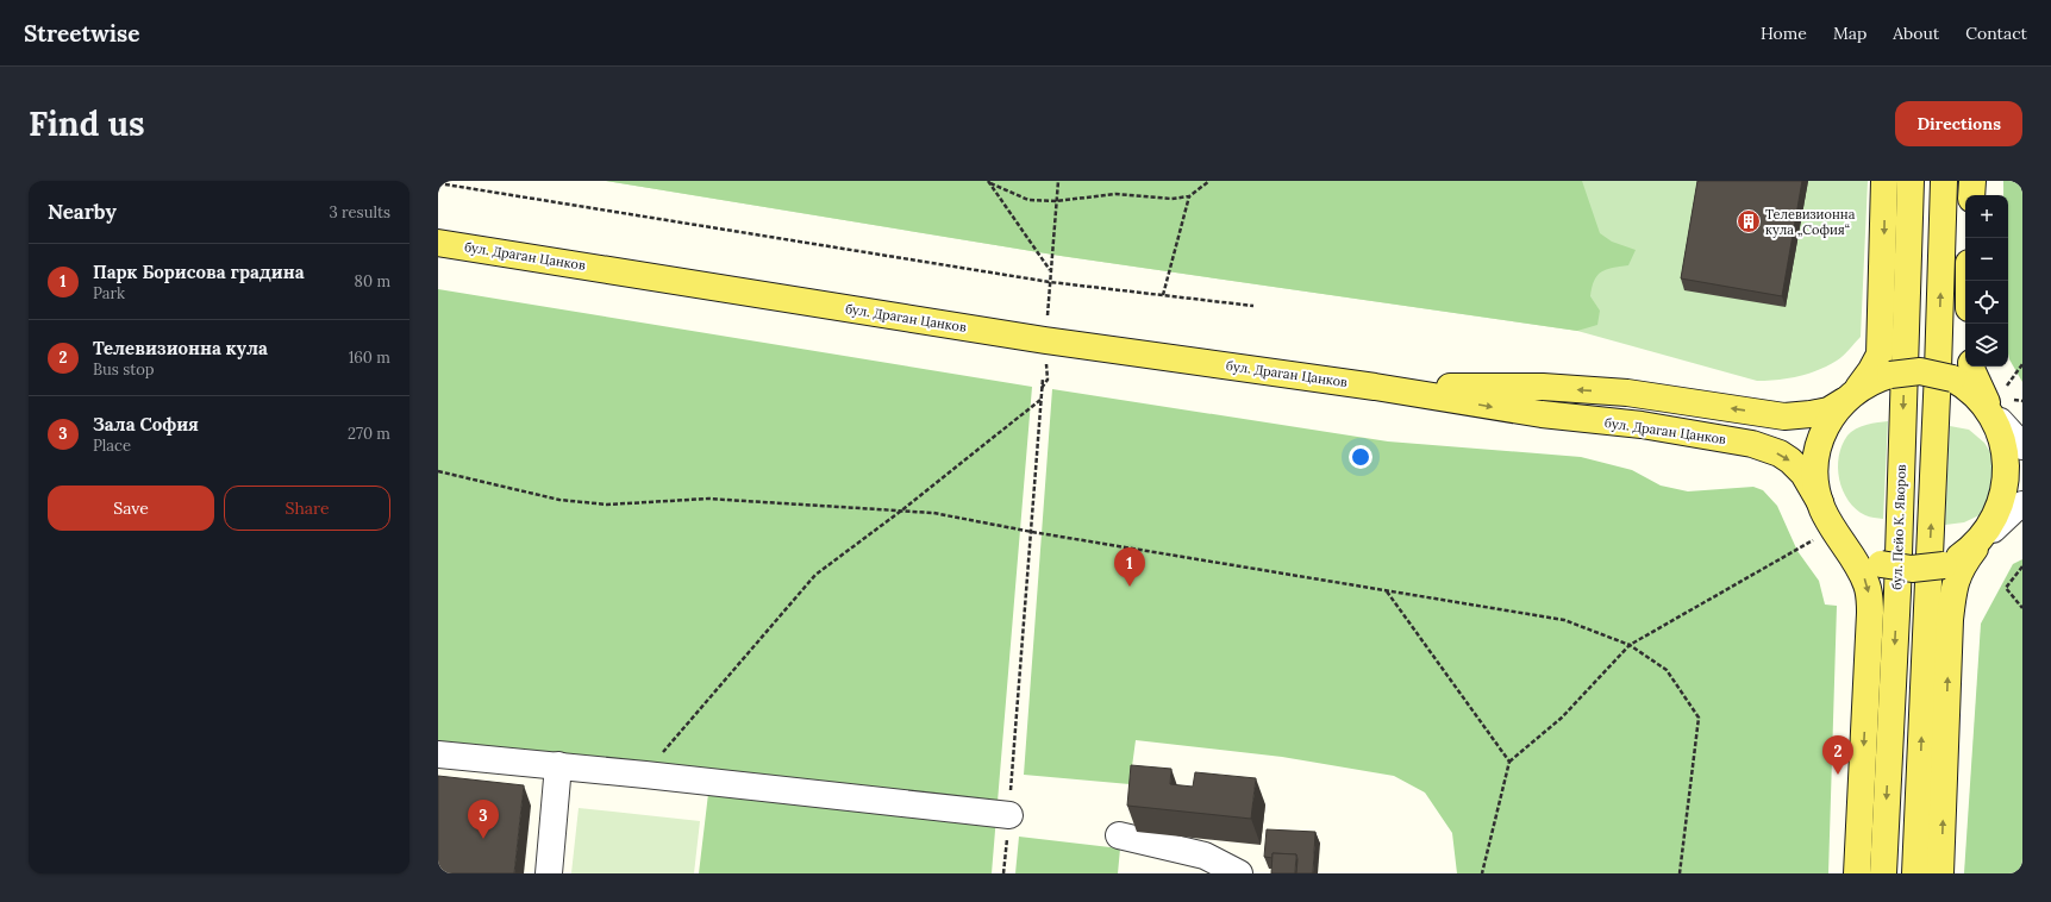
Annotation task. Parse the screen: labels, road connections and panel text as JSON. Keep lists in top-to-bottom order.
{
  "streets": {
    "main road": ["бул. Драган Цанков", "бул. Пейо К. Яворов"]
  },
  "places": {
    "building": ["Телевизионна кула „София“"]
  },
  "page": {
    "header": "Streetwise",
    "nav": [
      "Home",
      "Map",
      "About",
      "Contact"
    ],
    "buttons": [
      "Directions",
      ["Save", "Share"]
    ],
    "title": "Find us",
    "heading": ["Nearby", "3 results"],
    "map_buttons": ["+", "−"],
    "list": [
      {
        "mark": "1",
        "name": "Парк Борисова градина",
        "note": "Park",
        "value": "80 m"
      },
      {
        "mark": "2",
        "name": "Телевизионна кула",
        "note": "Bus stop",
        "value": "160 m"
      },
      {
        "mark": "3",
        "name": "Зала София",
        "note": "Place",
        "value": "270 m"
      }
    ],
    "pins": ["1", "2", "3"]
  }
}
